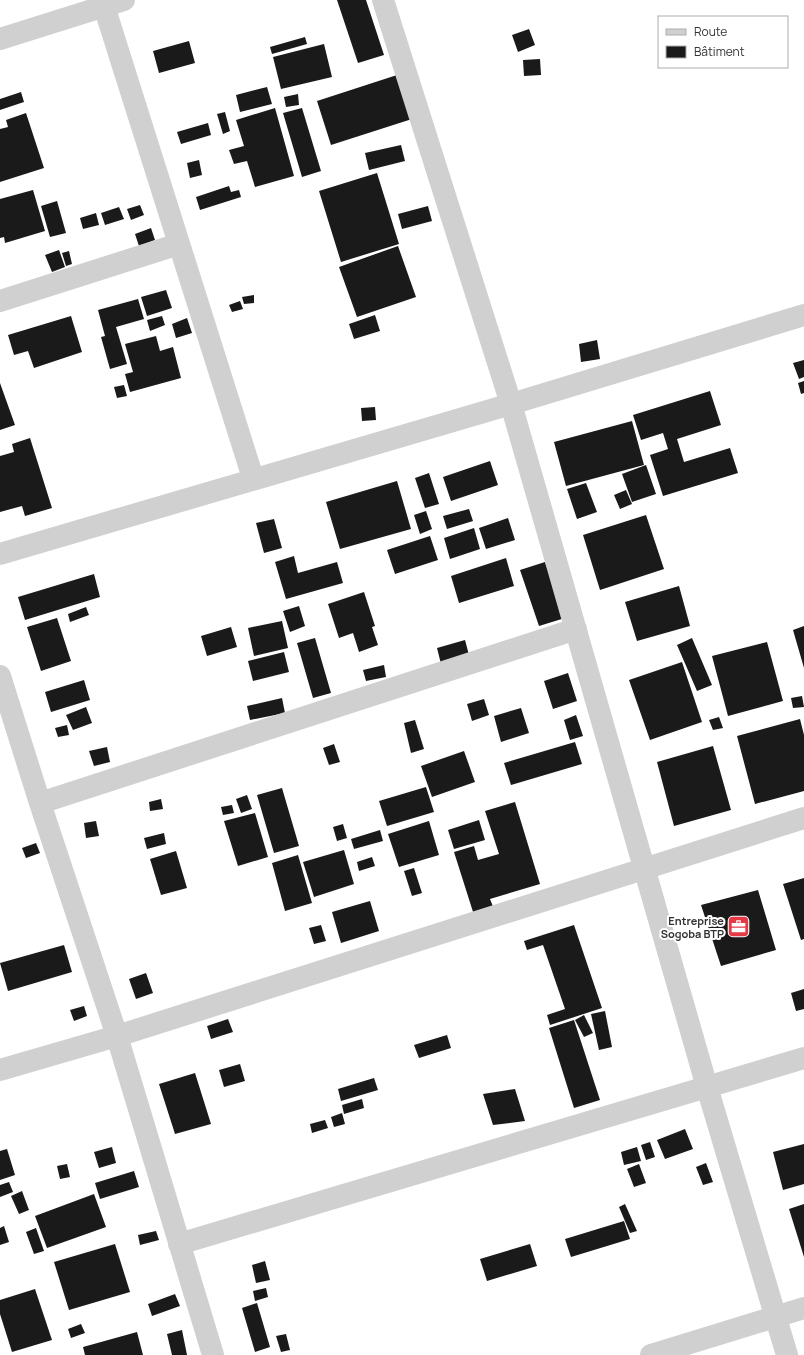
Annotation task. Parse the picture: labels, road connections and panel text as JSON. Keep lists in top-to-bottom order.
{
  "places": {
    "office": ["Entreprise Sogoba BTP"]
  },
  "legend": ["Route", "Bâtiment"]
}
